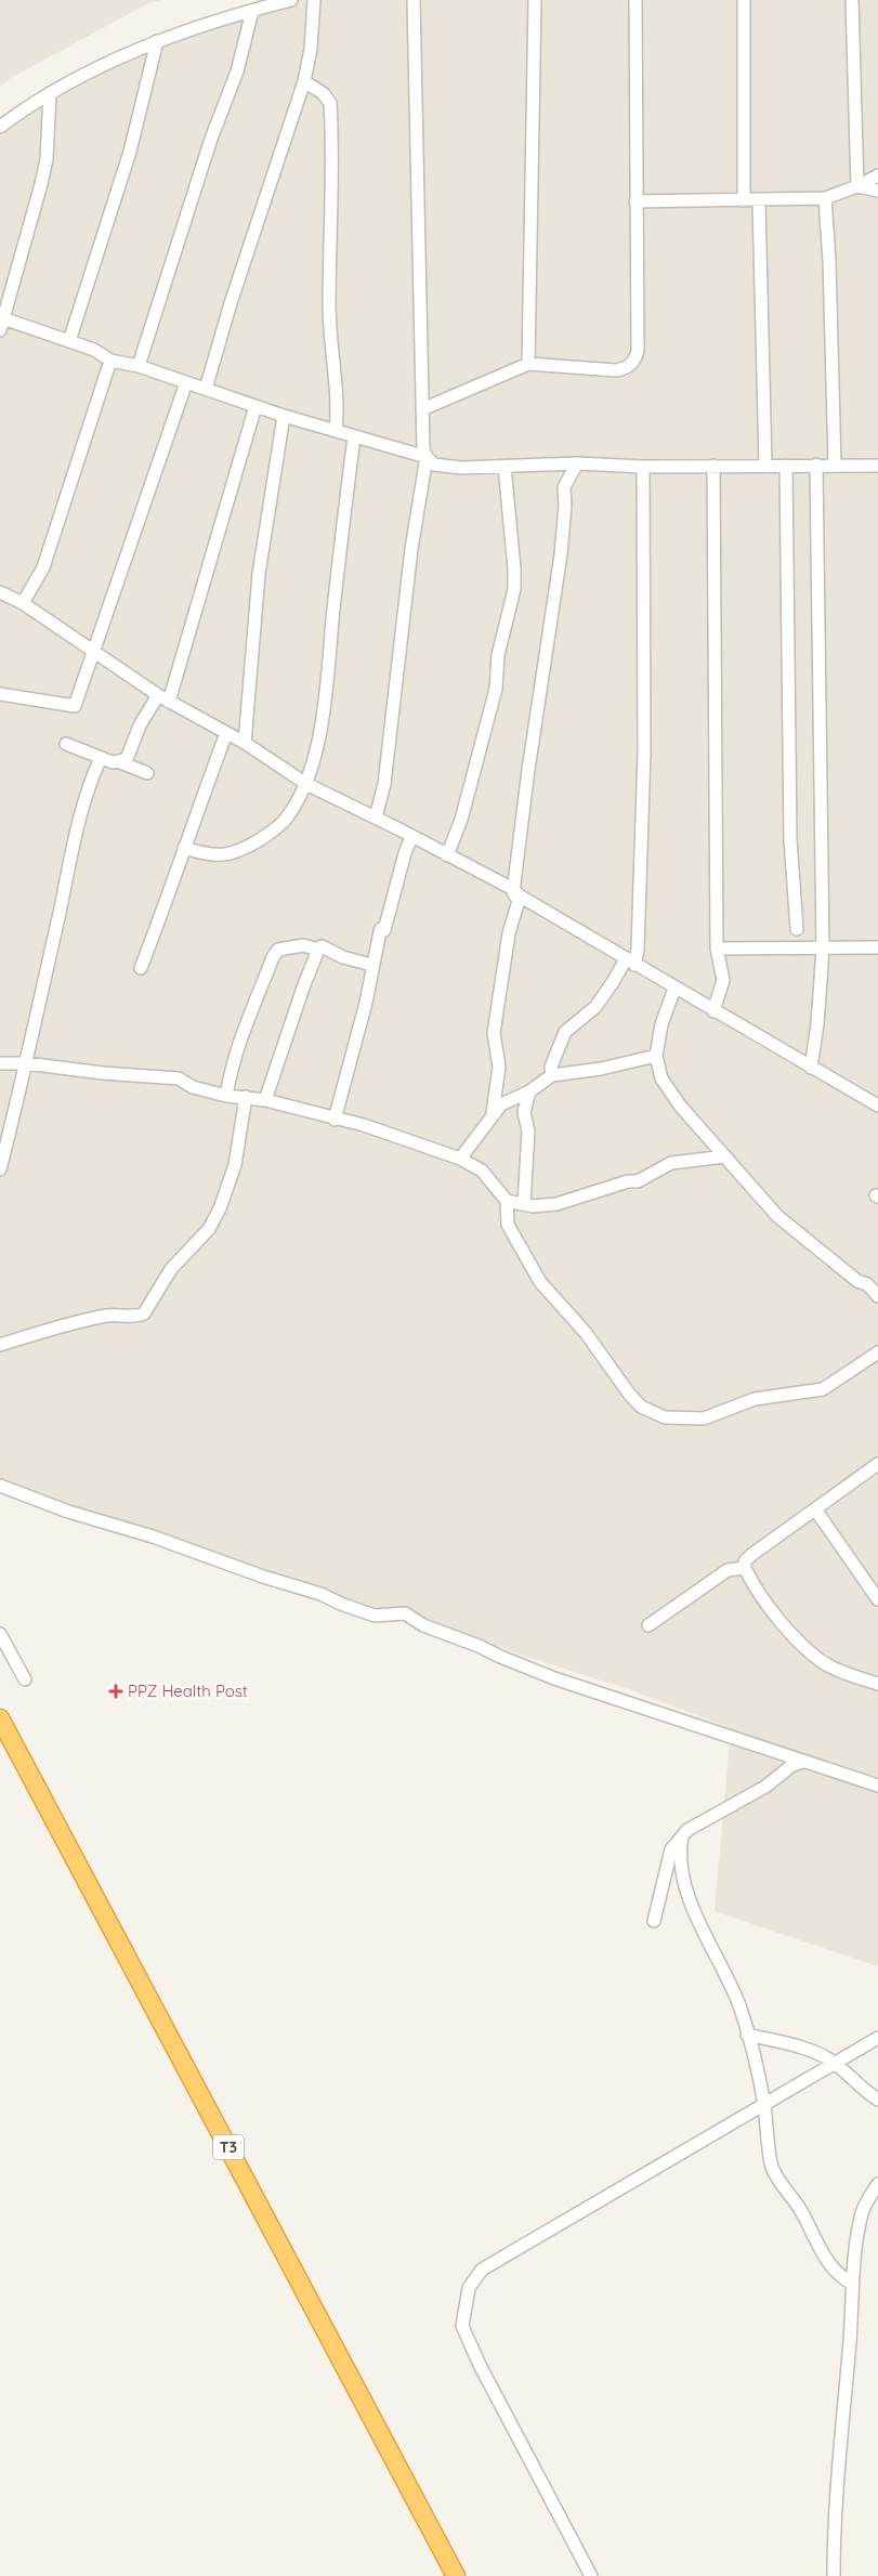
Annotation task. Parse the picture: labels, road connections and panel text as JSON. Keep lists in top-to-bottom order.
{
  "streets": {
    "highway": ["T3"]
  },
  "places": {
    "health": ["PPZ Health Post"]
  }
}
